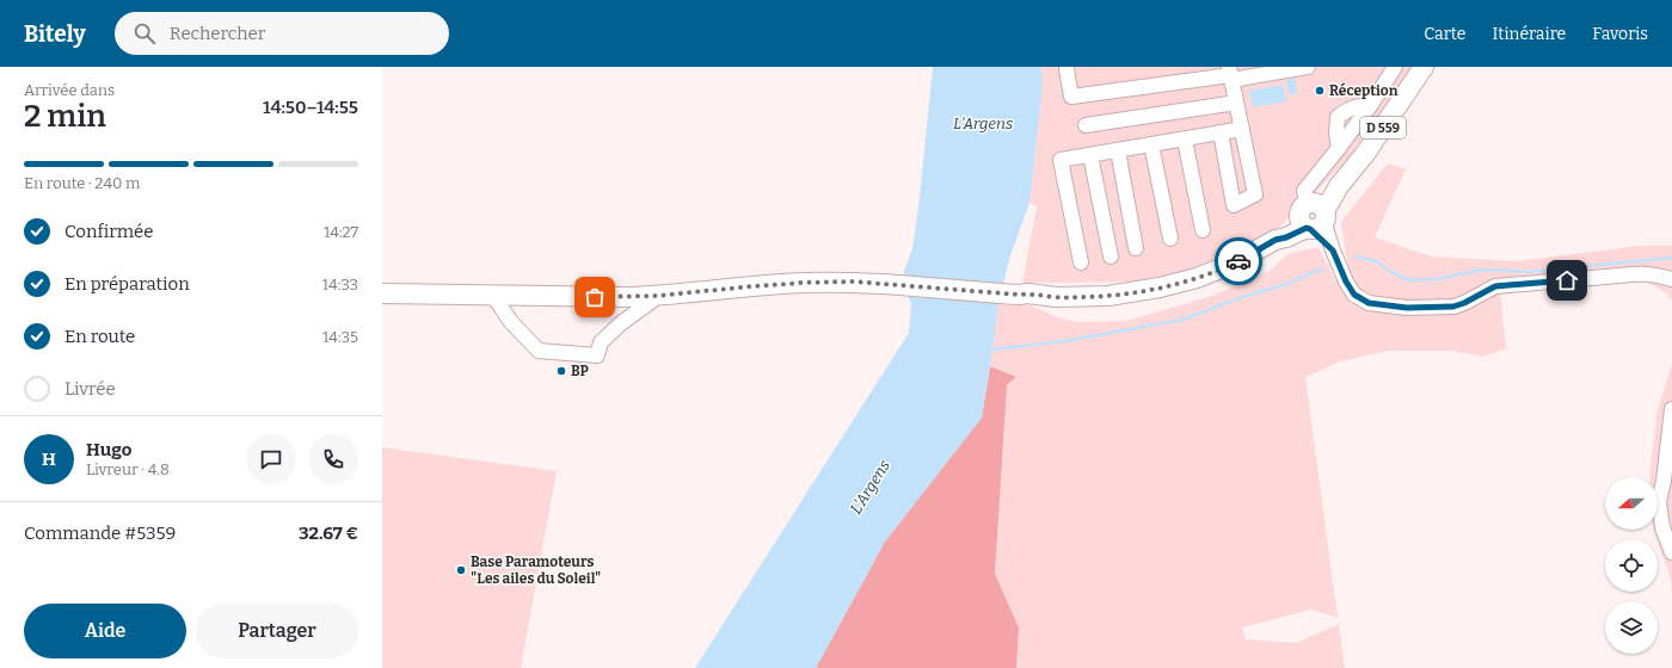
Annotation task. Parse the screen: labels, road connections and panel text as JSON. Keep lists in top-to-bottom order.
{
  "streets": {
    "main road": ["D 559"]
  },
  "water": ["L'Argens"],
  "places": ["Réception", "BP", "Base Paramoteurs \"Les ailes du Soleil\""],
  "north": "left",
  "page": {
    "header": "Bitely",
    "search": "Rechercher",
    "nav": ["Carte", "Itinéraire", "Favoris"],
    "heading": ["2 min", "Arrivée dans", "14:50–14:55"],
    "panel": [
      "Hugo",
      "Livreur · 4.8",
      "Commande #5359",
      "32.67 €"
    ],
    "bar": "En route · 240 m",
    "list": [
      ["Confirmée", "14:27"],
      ["En préparation", "14:33"],
      ["En route", "14:35"],
      "Livrée"
    ],
    "round": "H",
    "buttons": ["Aide", "Partager"]
  }
}
